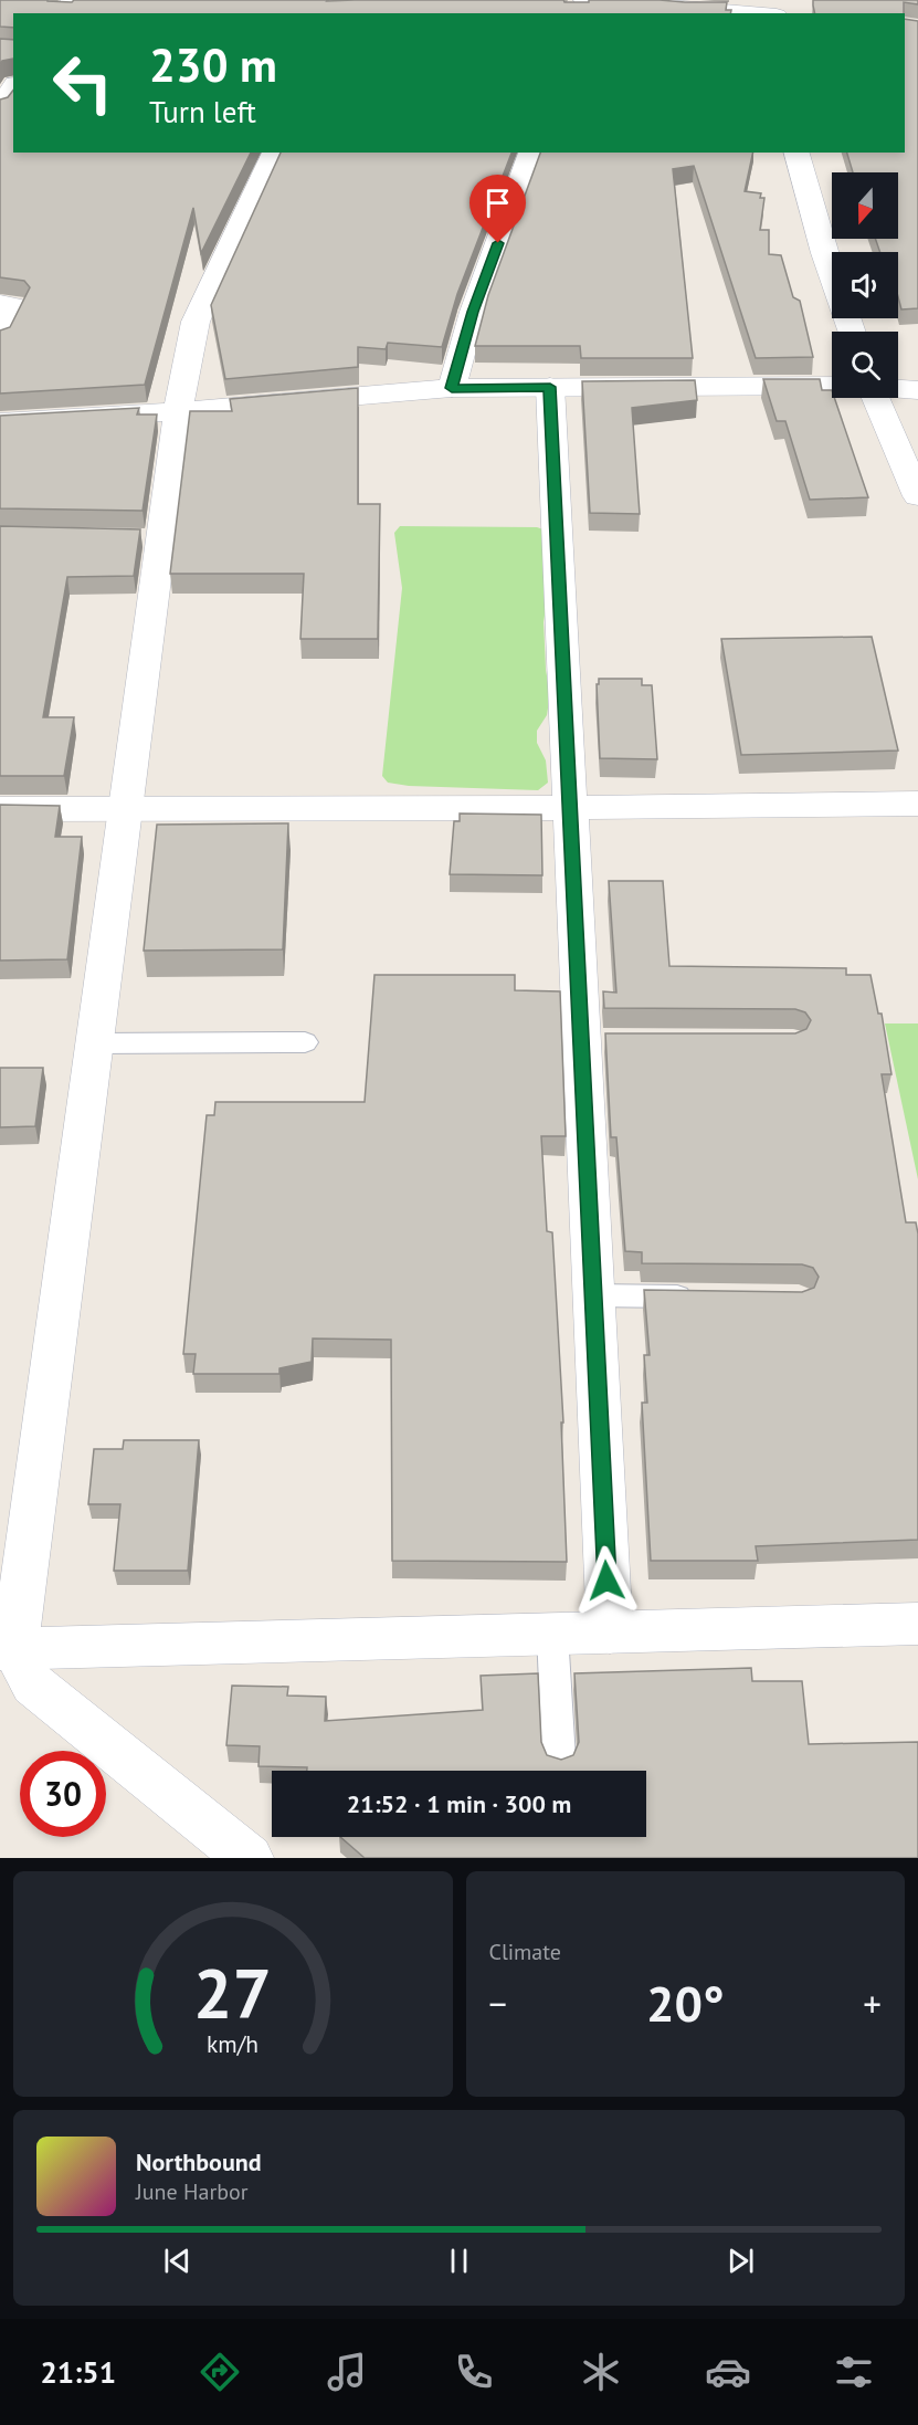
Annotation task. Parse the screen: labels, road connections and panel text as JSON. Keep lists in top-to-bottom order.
{
  "north": "bottom",
  "page": {
    "turn": ["230 m", "Turn left"],
    "limit": "30",
    "trip": "21:52 · 1 min · 300 m",
    "tile": "Climate",
    "heat": ["−", "20°", "+"],
    "song": ["Northbound", "June Harbor"],
    "tabs": "21:51",
    "gauge": ["27", "km/h"]
  }
}
